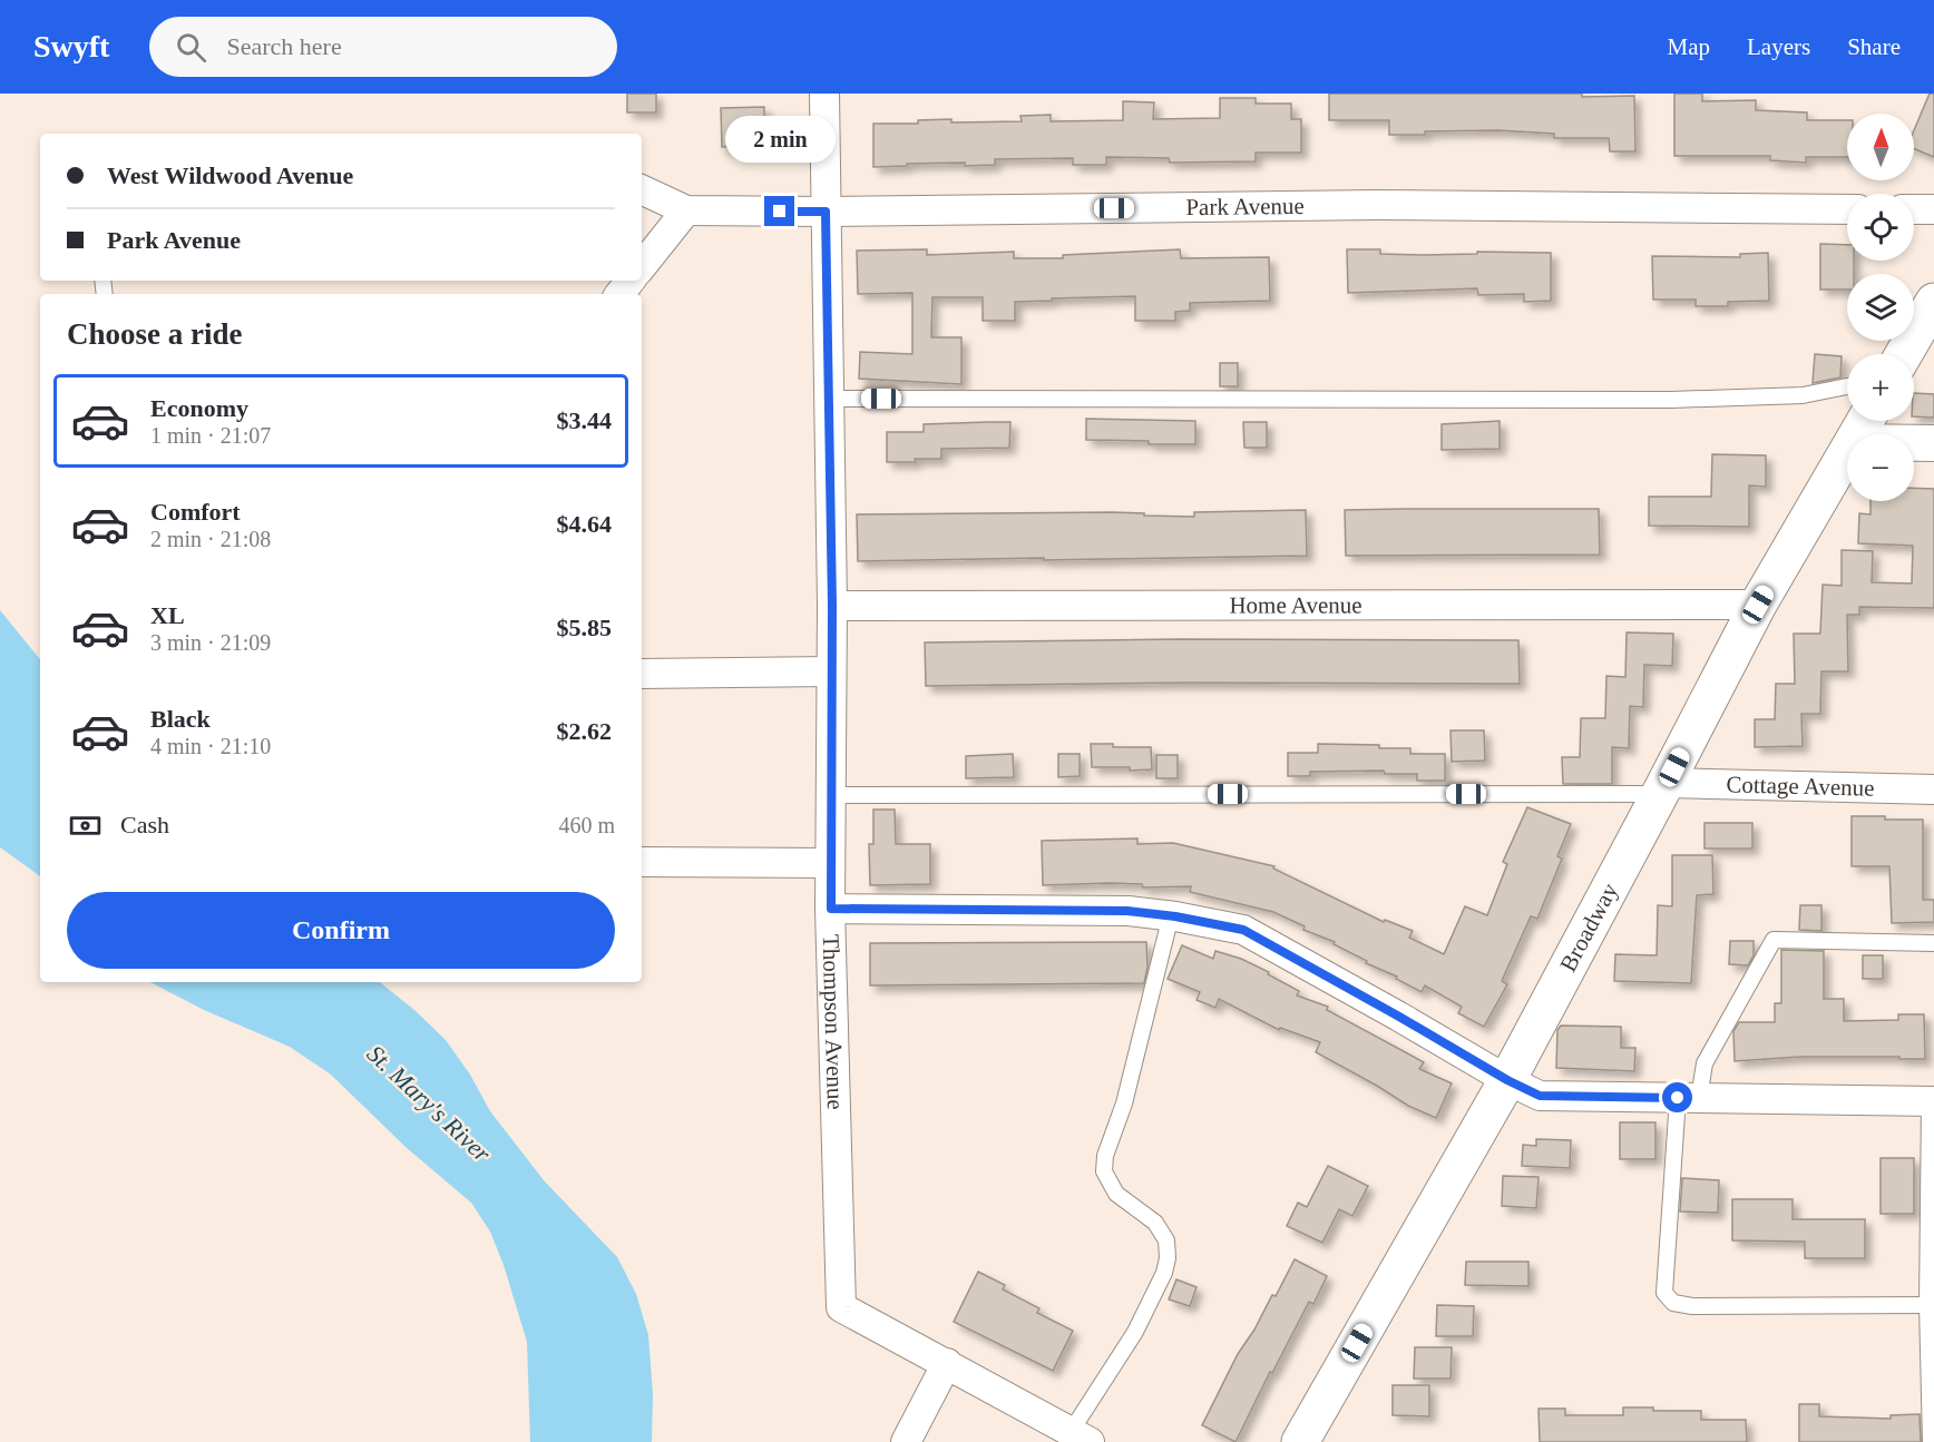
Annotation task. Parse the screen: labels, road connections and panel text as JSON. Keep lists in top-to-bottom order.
{
  "streets": {
    "main road": ["Broadway"],
    "street": [
      "Park Avenue",
      "Home Avenue",
      "Cottage Avenue",
      "Thompson Avenue"
    ]
  },
  "crossings": [
    ["Park Avenue", "Thompson Avenue"],
    ["Home Avenue", "Broadway"],
    ["Home Avenue", "Thompson Avenue"],
    ["Cottage Avenue", "Broadway"]
  ],
  "water": ["St. Mary's River"],
  "north": "top",
  "page": {
    "header": "Swyft",
    "search": "Search here",
    "nav": ["Map", "Layers", "Share"],
    "map_buttons": ["+", "−"],
    "bubble": "2 min",
    "banner": ["West Wildwood Avenue", "Park Avenue"],
    "heading": "Choose a ride",
    "list": [
      {
        "name": "Economy",
        "note": "1 min · 21:07",
        "value": "$3.44"
      },
      {
        "name": "Comfort",
        "note": "2 min · 21:08",
        "value": "$4.64"
      },
      {
        "name": "XL",
        "note": "3 min · 21:09",
        "value": "$5.85"
      },
      {
        "name": "Black",
        "note": "4 min · 21:10",
        "value": "$2.62"
      }
    ],
    "pay": ["Cash", "460 m"],
    "buttons": "Confirm"
  }
}
